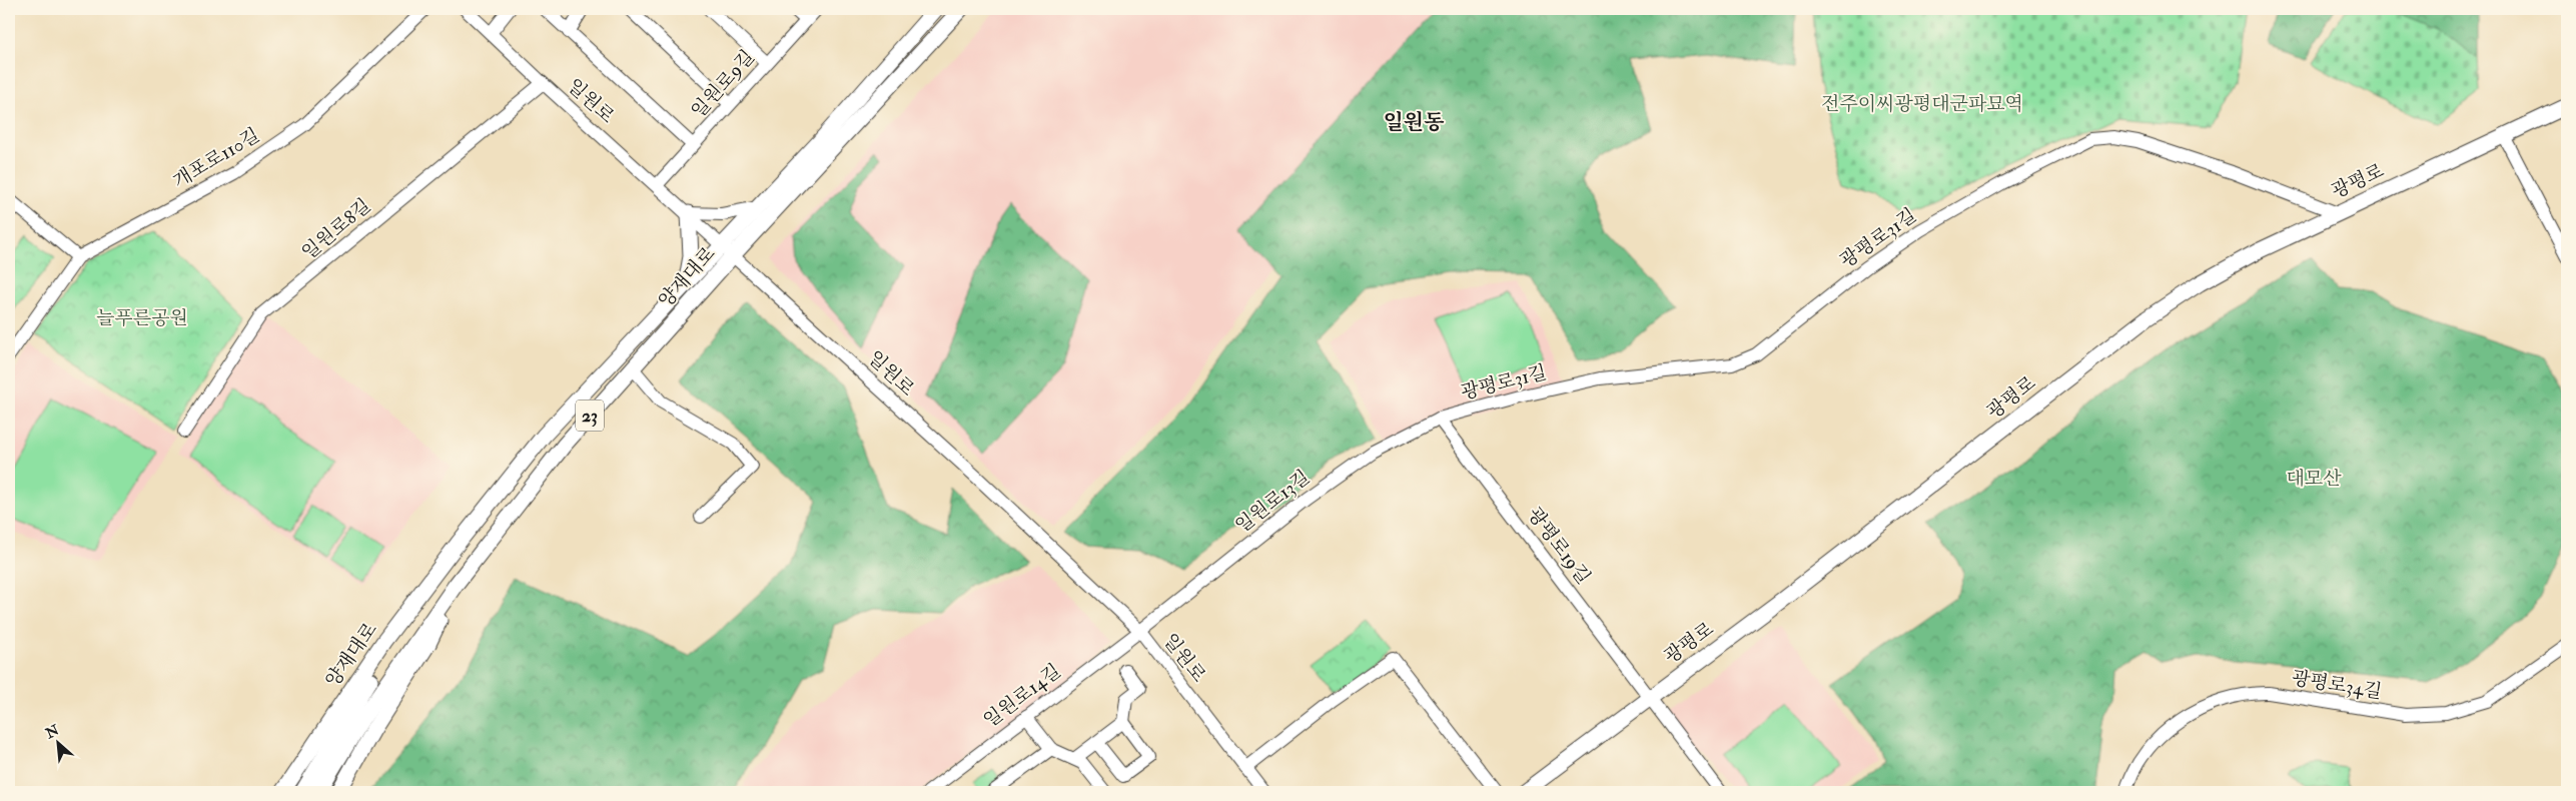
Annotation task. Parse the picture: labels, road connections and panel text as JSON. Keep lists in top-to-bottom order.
{
  "streets": {
    "main road": ["광평로", "양재대로", "23"],
    "street": [
      "일원로9길",
      "일원로",
      "개포로110길",
      "일원로8길",
      "광평로31길",
      "일원로13길",
      "광평로19길",
      "광평로34길",
      "일원로14길"
    ]
  },
  "crossings": [
    ["일원로9길", "일원로"],
    ["일원로", "일원로8길"],
    ["일원로", "양재대로"],
    ["일원로", "일원로13길"],
    ["일원로", "일원로14길"],
    ["광평로", "광평로31길"],
    ["광평로", "광평로19길"],
    ["광평로31길", "일원로13길"],
    ["광평로31길", "광평로19길"],
    ["일원로13길", "광평로19길"],
    ["일원로13길", "일원로14길"]
  ],
  "districts": ["일원동"],
  "parks": ["전주이씨광평대군파묘역", "늘푸른공원", "대모산"],
  "north": "top left"
}
